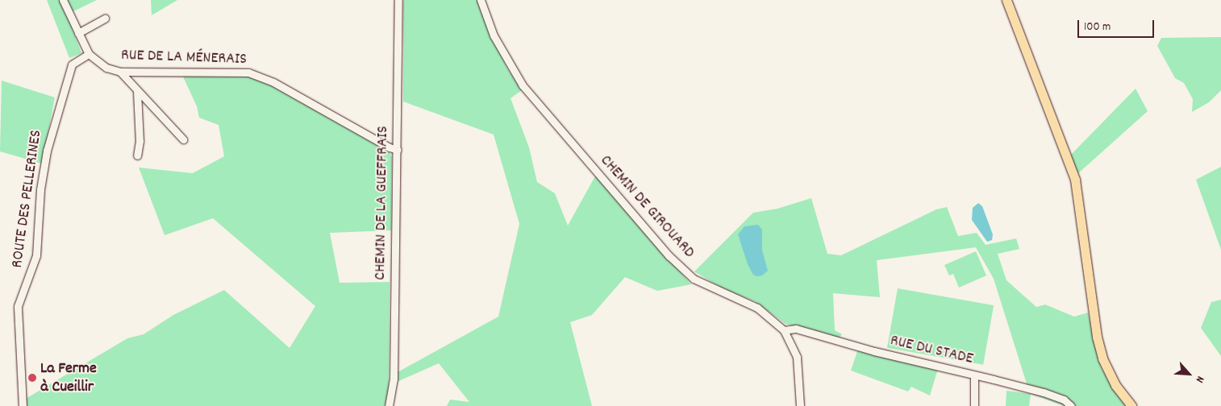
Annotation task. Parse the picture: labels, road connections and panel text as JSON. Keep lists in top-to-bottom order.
{
  "streets": {
    "street": [
      "RUE DE LA MÉNERAIS",
      "ROUTE DES PELLERINES",
      "CHEMIN DE LA GUEFFRAIS",
      "CHEMIN DE GIROUARD",
      "RUE DU STADE"
    ]
  },
  "crossings": [
    ["RUE DE LA MÉNERAIS", "ROUTE DES PELLERINES"],
    ["RUE DE LA MÉNERAIS", "CHEMIN DE LA GUEFFRAIS"],
    ["CHEMIN DE GIROUARD", "RUE DU STADE"]
  ],
  "places": ["La Ferme à Cueillir"],
  "scale_bar": "100 m",
  "north": "bottom right"
}
